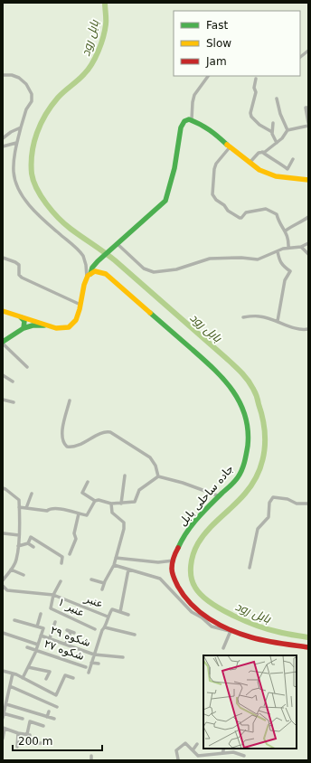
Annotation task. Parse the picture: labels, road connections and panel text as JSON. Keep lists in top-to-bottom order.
{
  "streets": {
    "main road": ["جاده ساحلی بابل"],
    "street": [
      "عنبر",
      "عنیر ۱",
      "شکوه ۲۹",
      "شکوه ۲۷"
    ]
  },
  "crossings": [
    ["عنبر", "عنیر ۱"]
  ],
  "water": ["بابل رود"],
  "legend": ["Fast", "Slow", "Jam"],
  "scale_bar": "200 m"
}
